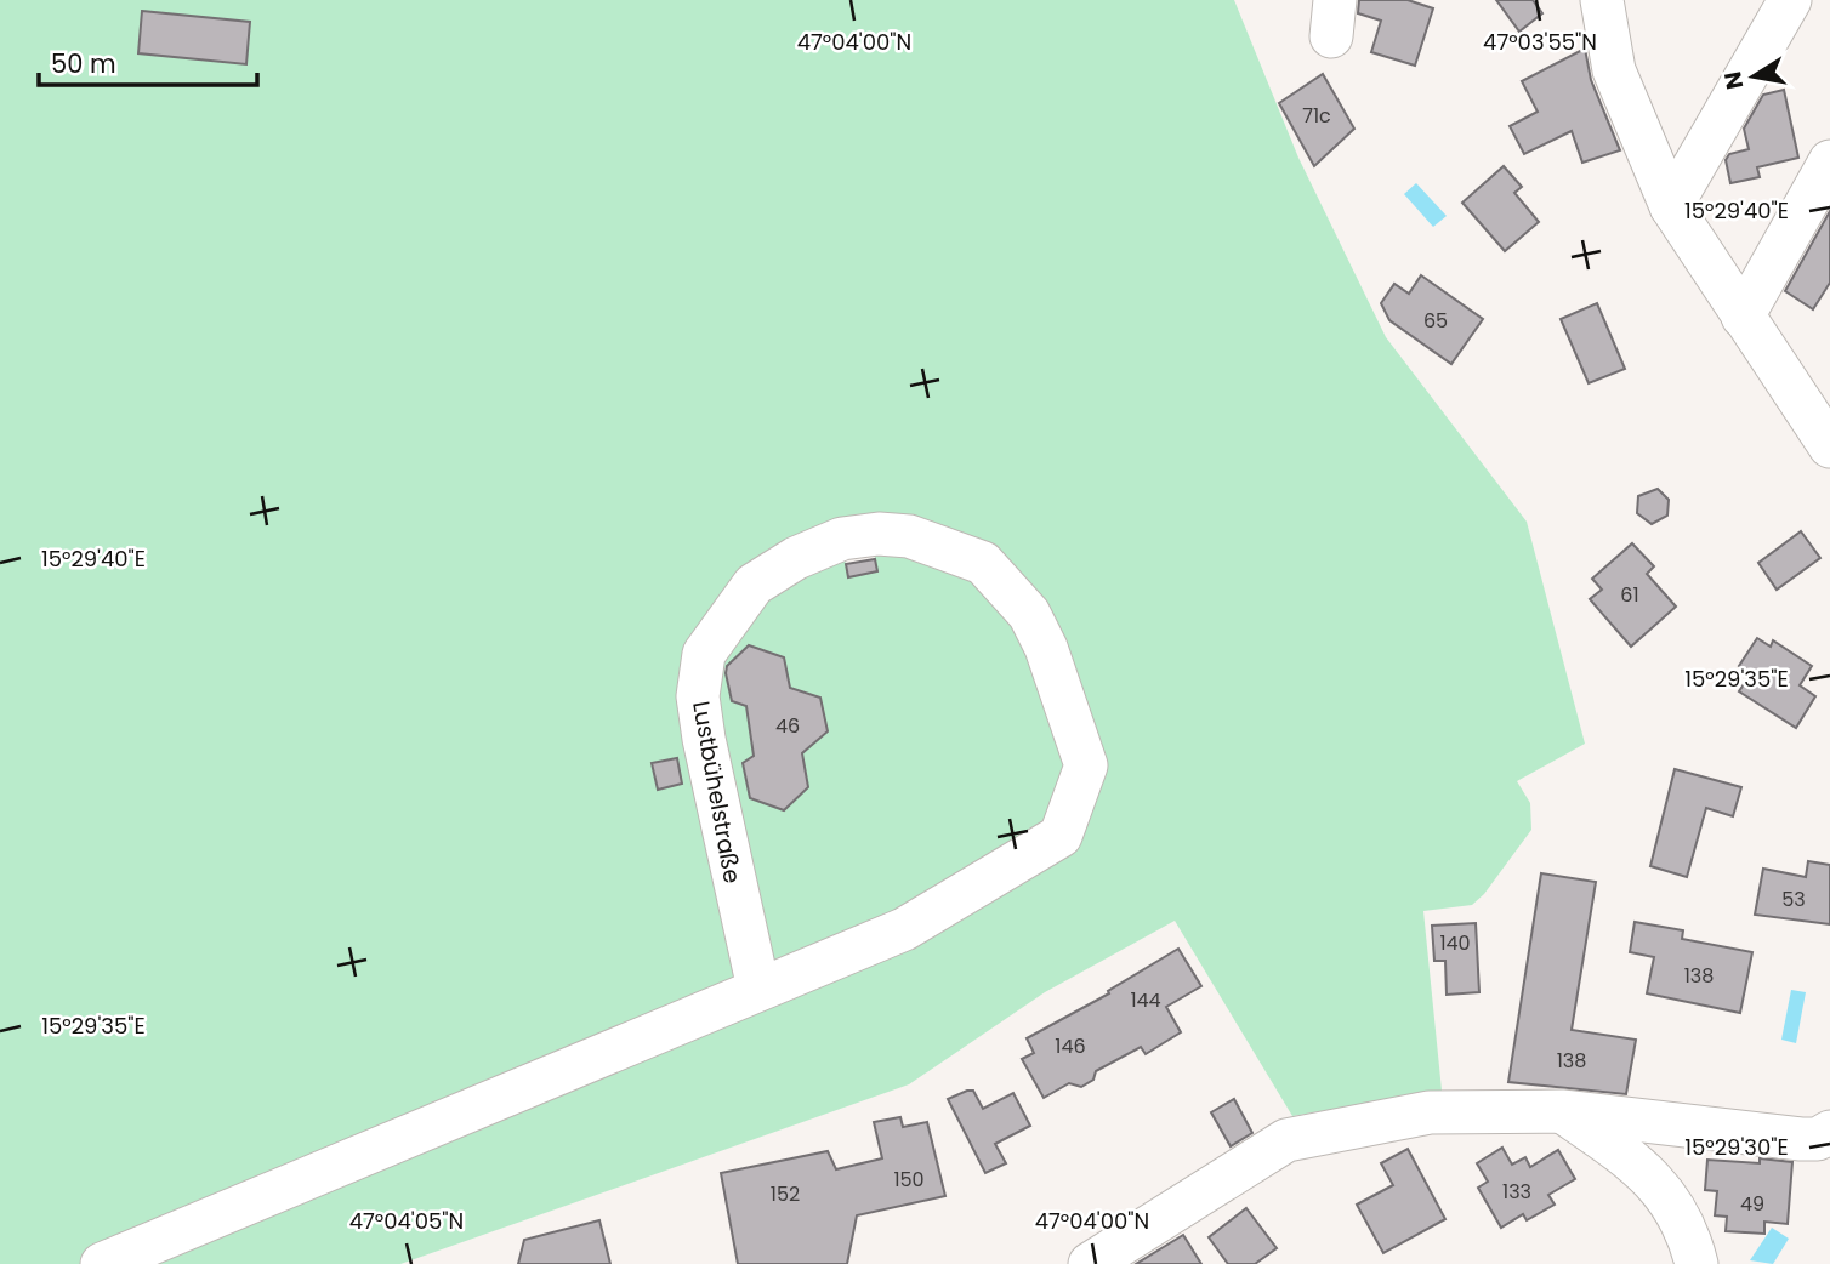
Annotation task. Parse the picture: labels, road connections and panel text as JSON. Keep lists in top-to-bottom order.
{
  "streets": {
    "street": ["Lustbühelstraße"]
  },
  "house_numbers": [
    "71c",
    "65",
    "61",
    "46",
    "53",
    "140",
    "138",
    "144",
    "146",
    "138",
    "150",
    "133",
    "152",
    "49"
  ],
  "scale_bar": "50 m",
  "north": "left",
  "coordinates": [
    "47°03'55\"N",
    "47°04'00\"N",
    "15°29'40\"E",
    "15°29'35\"E",
    "15°29'30\"E",
    "47°04'05\"N"
  ]
}
